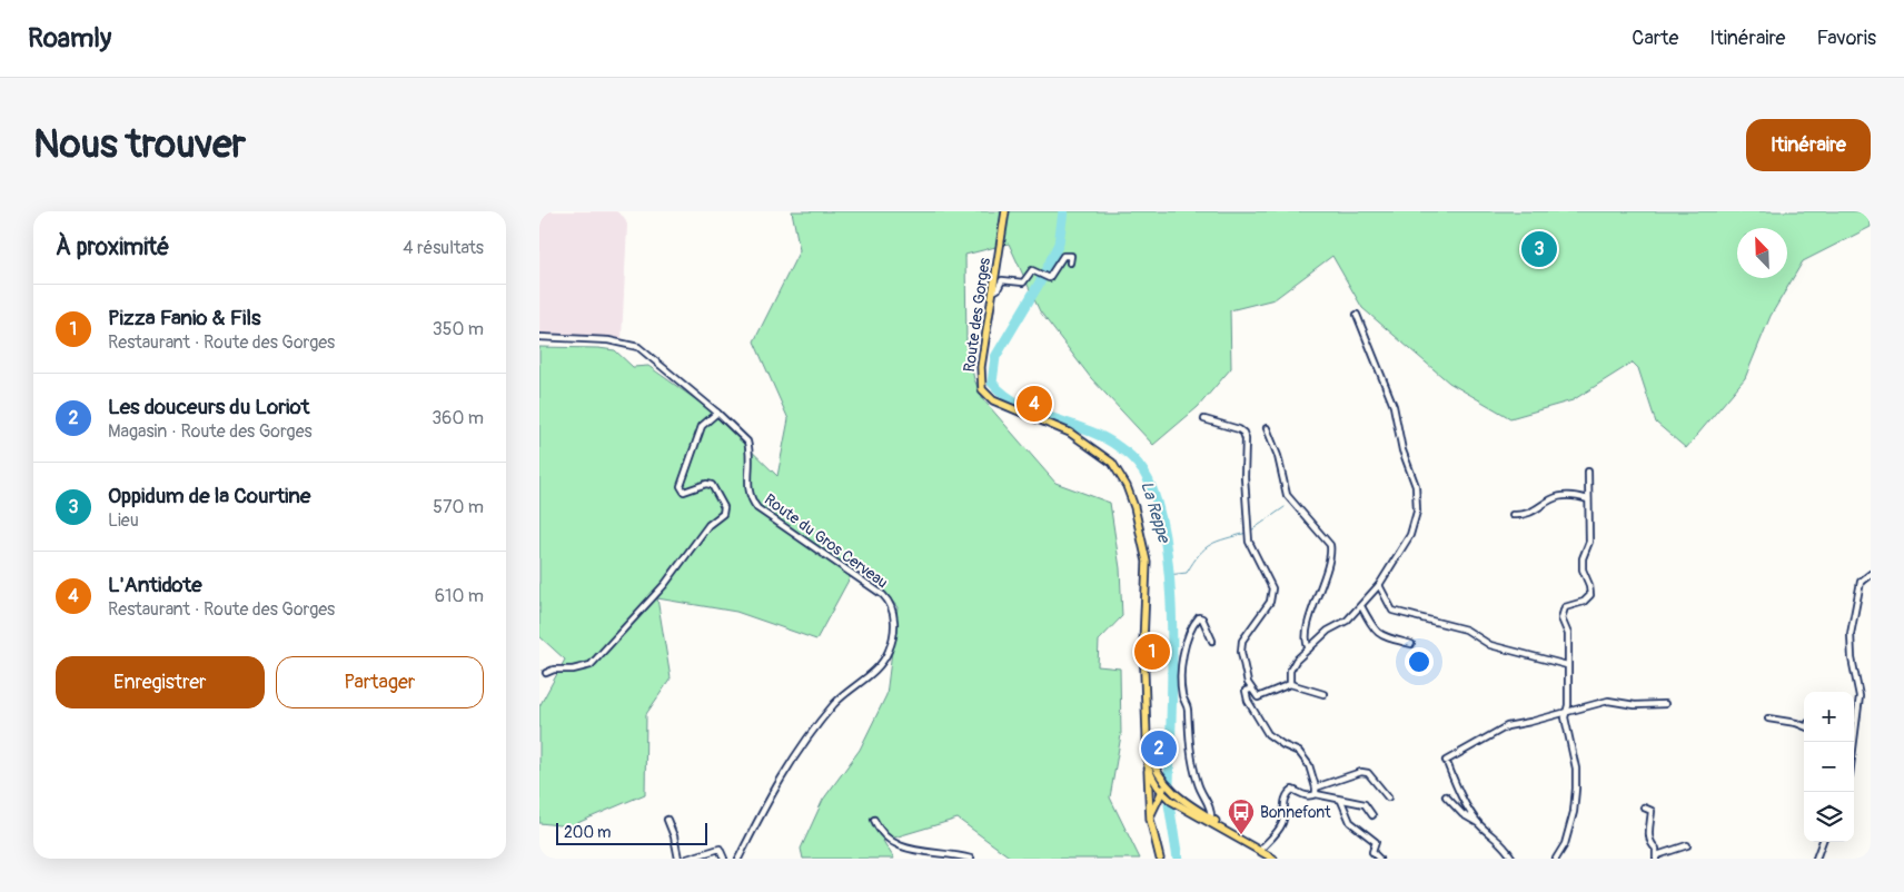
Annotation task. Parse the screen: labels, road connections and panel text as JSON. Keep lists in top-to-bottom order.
{
  "streets": {
    "main road": ["Route des Gorges"],
    "street": ["Route du Gros Cerveau"]
  },
  "water": ["La Reppe"],
  "places": {
    "bus stop": ["Bonnefont"]
  },
  "scale_bar": "200 m",
  "north": "top left",
  "page": {
    "header": "Roamly",
    "nav": ["Carte", "Itinéraire", "Favoris"],
    "buttons": [
      "Itinéraire",
      ["Enregistrer", "Partager"]
    ],
    "title": "Nous trouver",
    "heading": ["À proximité", "4 résultats"],
    "pins": [
      "3",
      "4",
      "1",
      "2"
    ],
    "list": [
      {
        "mark": "1",
        "name": "Pizza Fanio & Fils",
        "note": "Restaurant · Route des Gorges",
        "value": "350 m"
      },
      {
        "mark": "2",
        "name": "Les douceurs du Loriot",
        "note": "Magasin · Route des Gorges",
        "value": "360 m"
      },
      {
        "mark": "3",
        "name": "Oppidum de la Courtine",
        "note": "Lieu",
        "value": "570 m"
      },
      {
        "mark": "4",
        "name": "L'Antidote",
        "note": "Restaurant · Route des Gorges",
        "value": "610 m"
      }
    ],
    "map_buttons": ["+", "−"],
    "scale": "200 m"
  }
}
